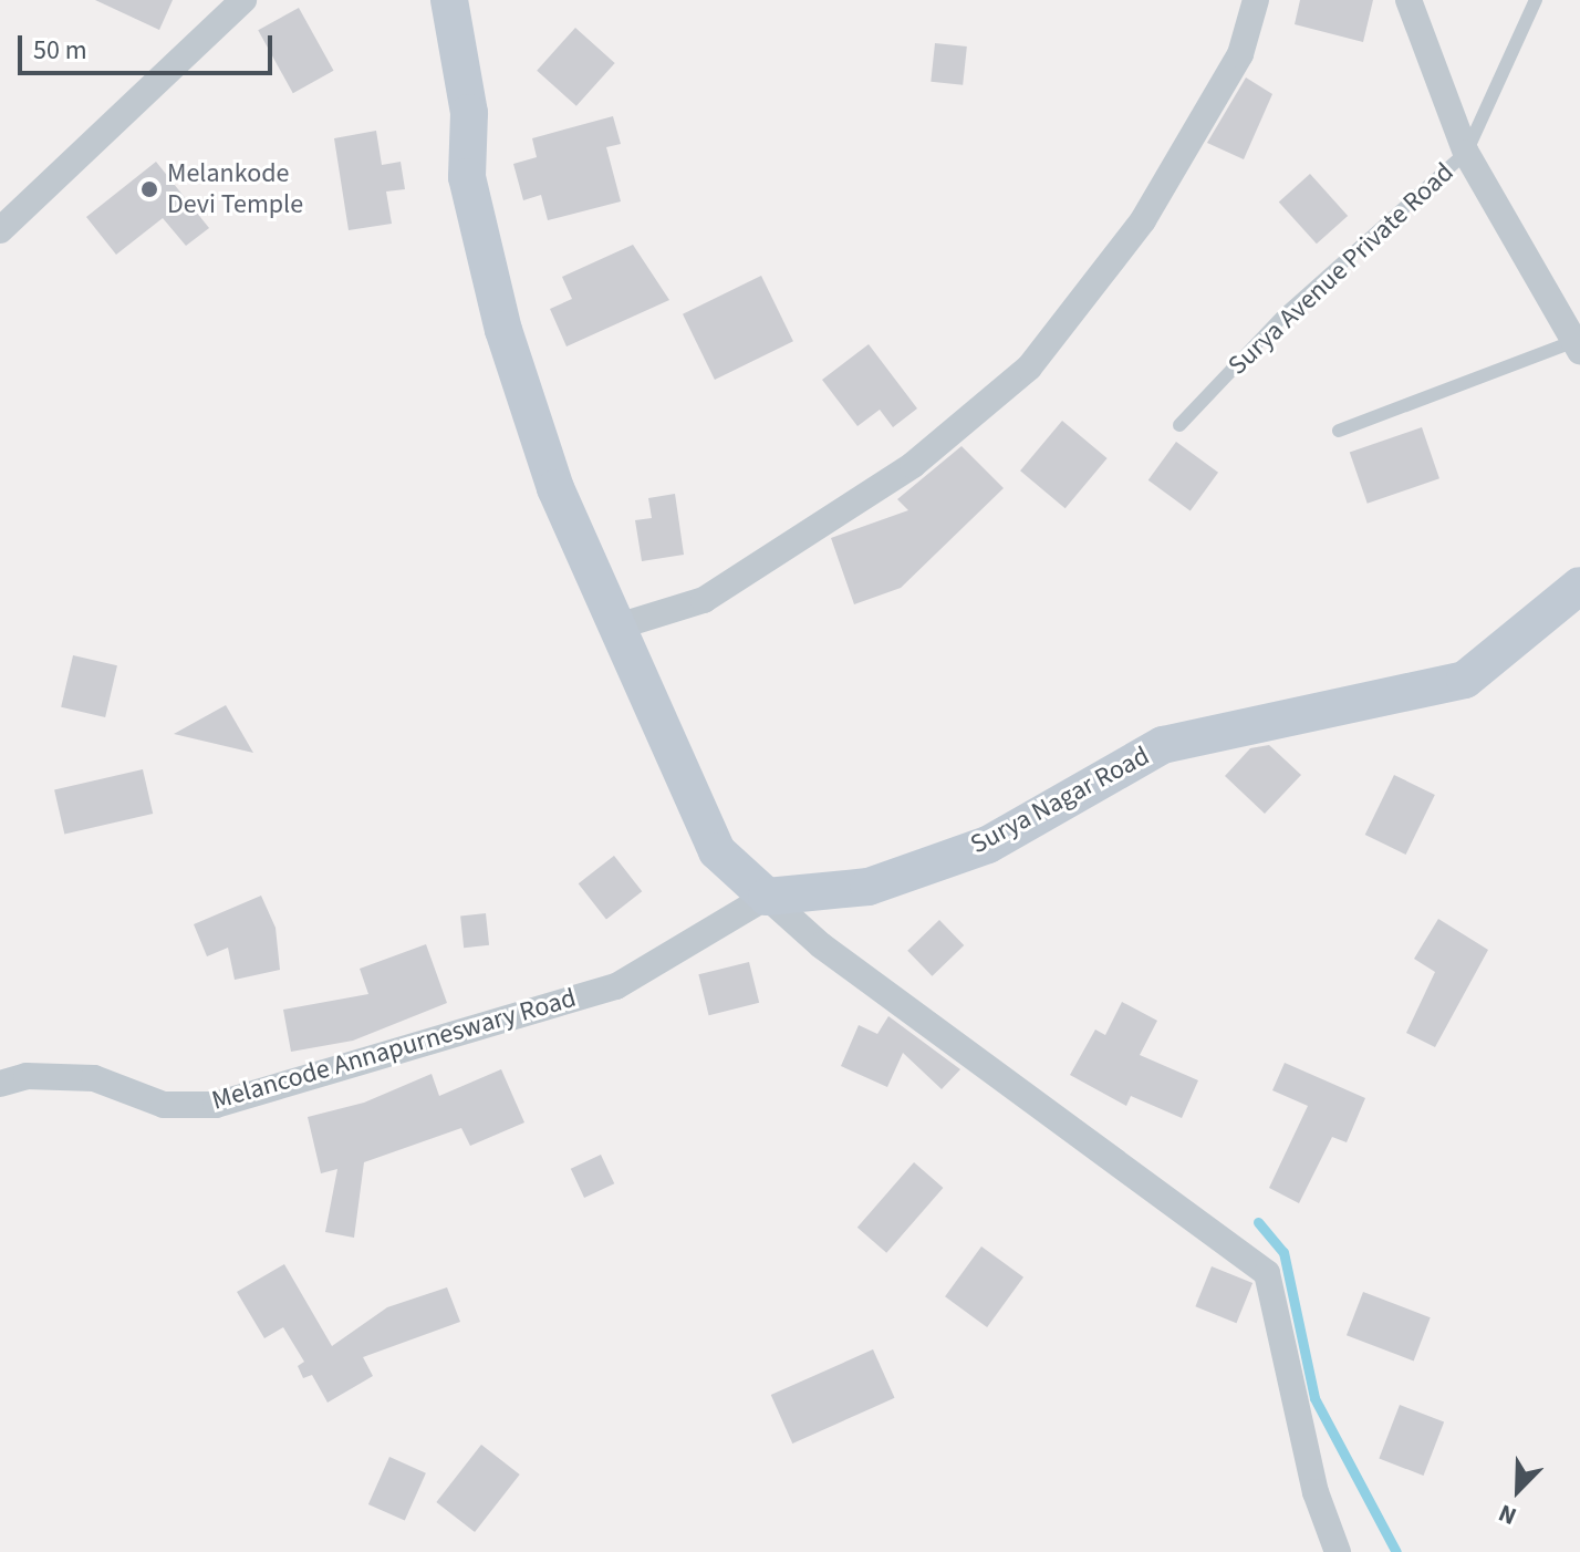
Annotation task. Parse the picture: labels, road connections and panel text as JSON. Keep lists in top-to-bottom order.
{
  "streets": {
    "street": ["Surya Avenue Private Road", "Surya Nagar Road", "Melancode Annapurneswary Road"]
  },
  "crossings": [
    ["Surya Nagar Road", "Melancode Annapurneswary Road"]
  ],
  "places": ["Melankode Devi Temple"],
  "scale_bar": "50 m",
  "north": "bottom left"
}
